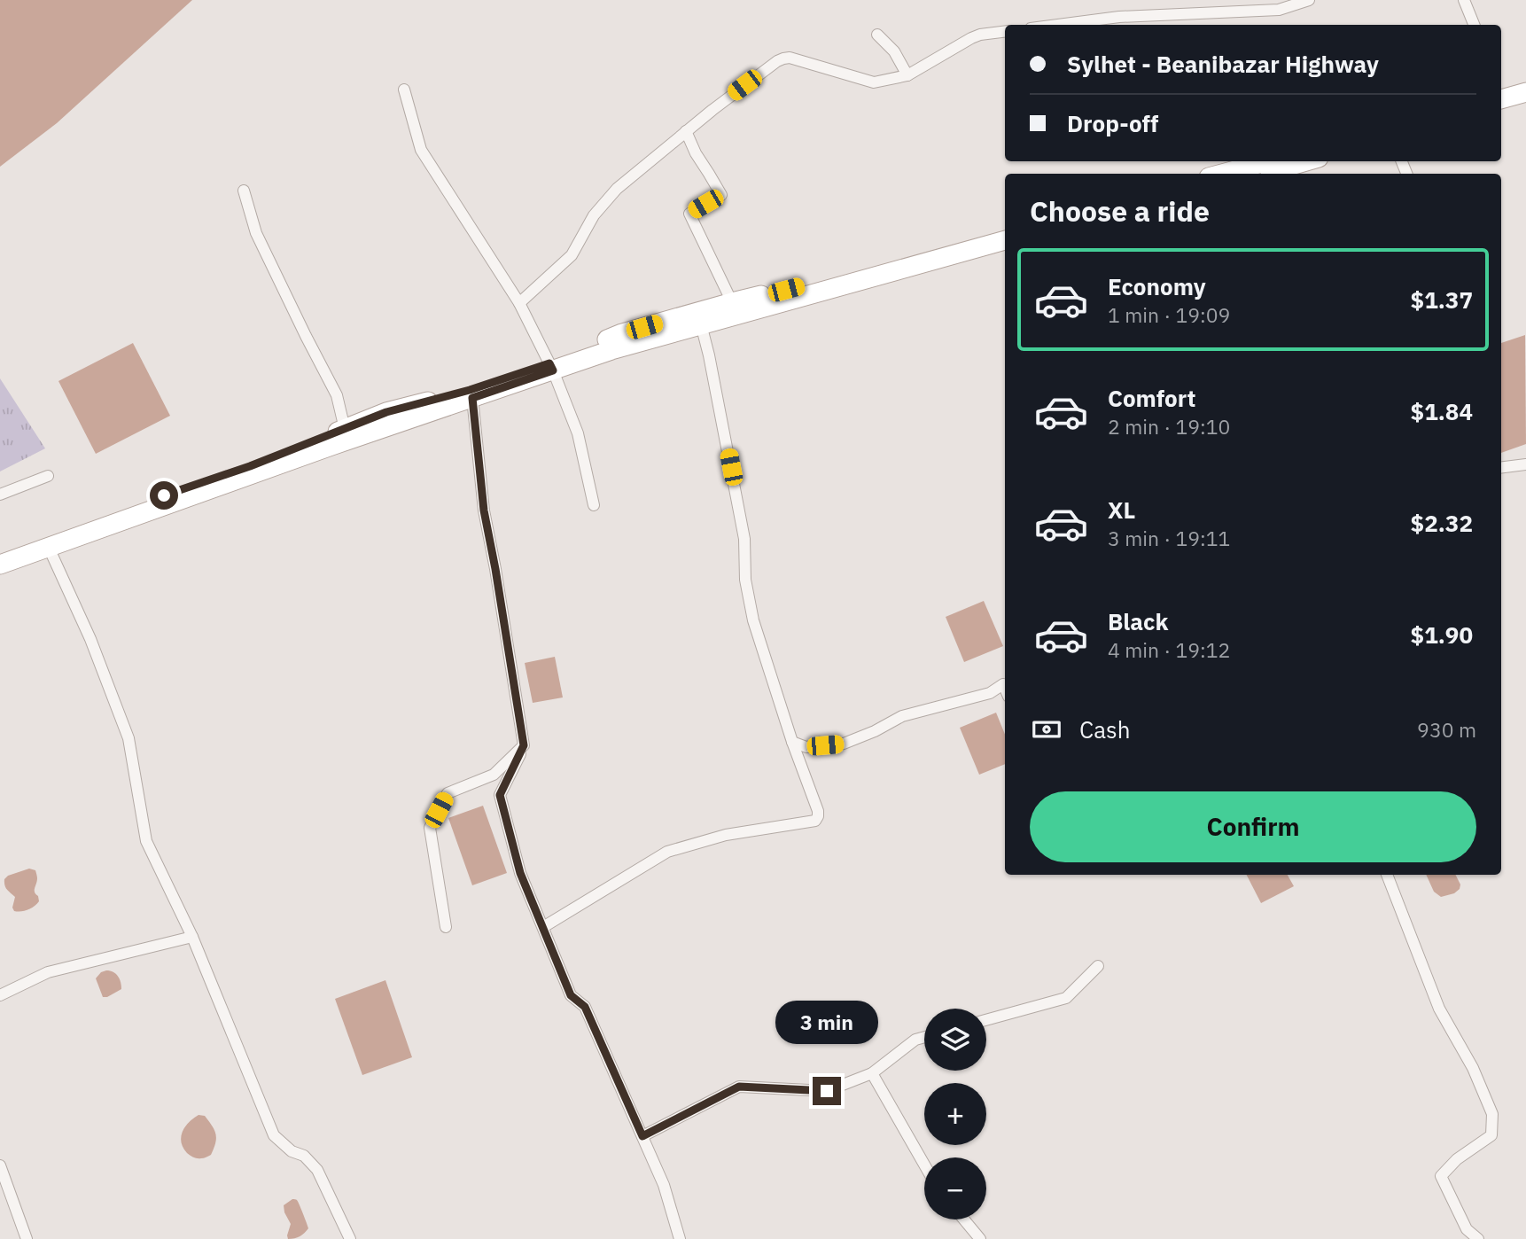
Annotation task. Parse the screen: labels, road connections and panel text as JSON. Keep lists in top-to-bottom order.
{
  "page": {
    "banner": ["Sylhet - Beanibazar Highway", "Drop-off"],
    "heading": "Choose a ride",
    "list": [
      {
        "name": "Economy",
        "note": "1 min · 19:09",
        "value": "$1.37"
      },
      {
        "name": "Comfort",
        "note": "2 min · 19:10",
        "value": "$1.84"
      },
      {
        "name": "XL",
        "note": "3 min · 19:11",
        "value": "$2.32"
      },
      {
        "name": "Black",
        "note": "4 min · 19:12",
        "value": "$1.90"
      }
    ],
    "pay": ["Cash", "930 m"],
    "buttons": "Confirm",
    "bubble": "3 min",
    "map_buttons": ["+", "−"]
  }
}
